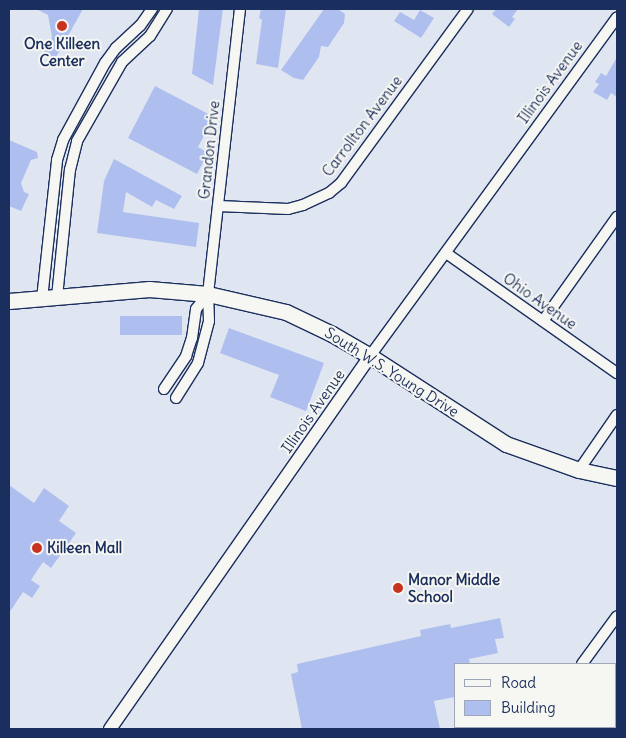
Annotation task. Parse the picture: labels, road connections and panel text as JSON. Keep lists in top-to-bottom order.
{
  "streets": {
    "main road": ["South W.S. Young Drive"],
    "street": [
      "Illinois Avenue",
      "Carrollton Avenue",
      "Grandon Drive",
      "Ohio Avenue"
    ]
  },
  "crossings": [
    ["Illinois Avenue", "Ohio Avenue"],
    ["Illinois Avenue", "South W.S. Young Drive"],
    ["Carrollton Avenue", "Grandon Drive"],
    ["Grandon Drive", "South W.S. Young Drive"]
  ],
  "places": ["One Killeen Center", "Killeen Mall", "Manor Middle School"],
  "legend": ["Road", "Building"]
}
